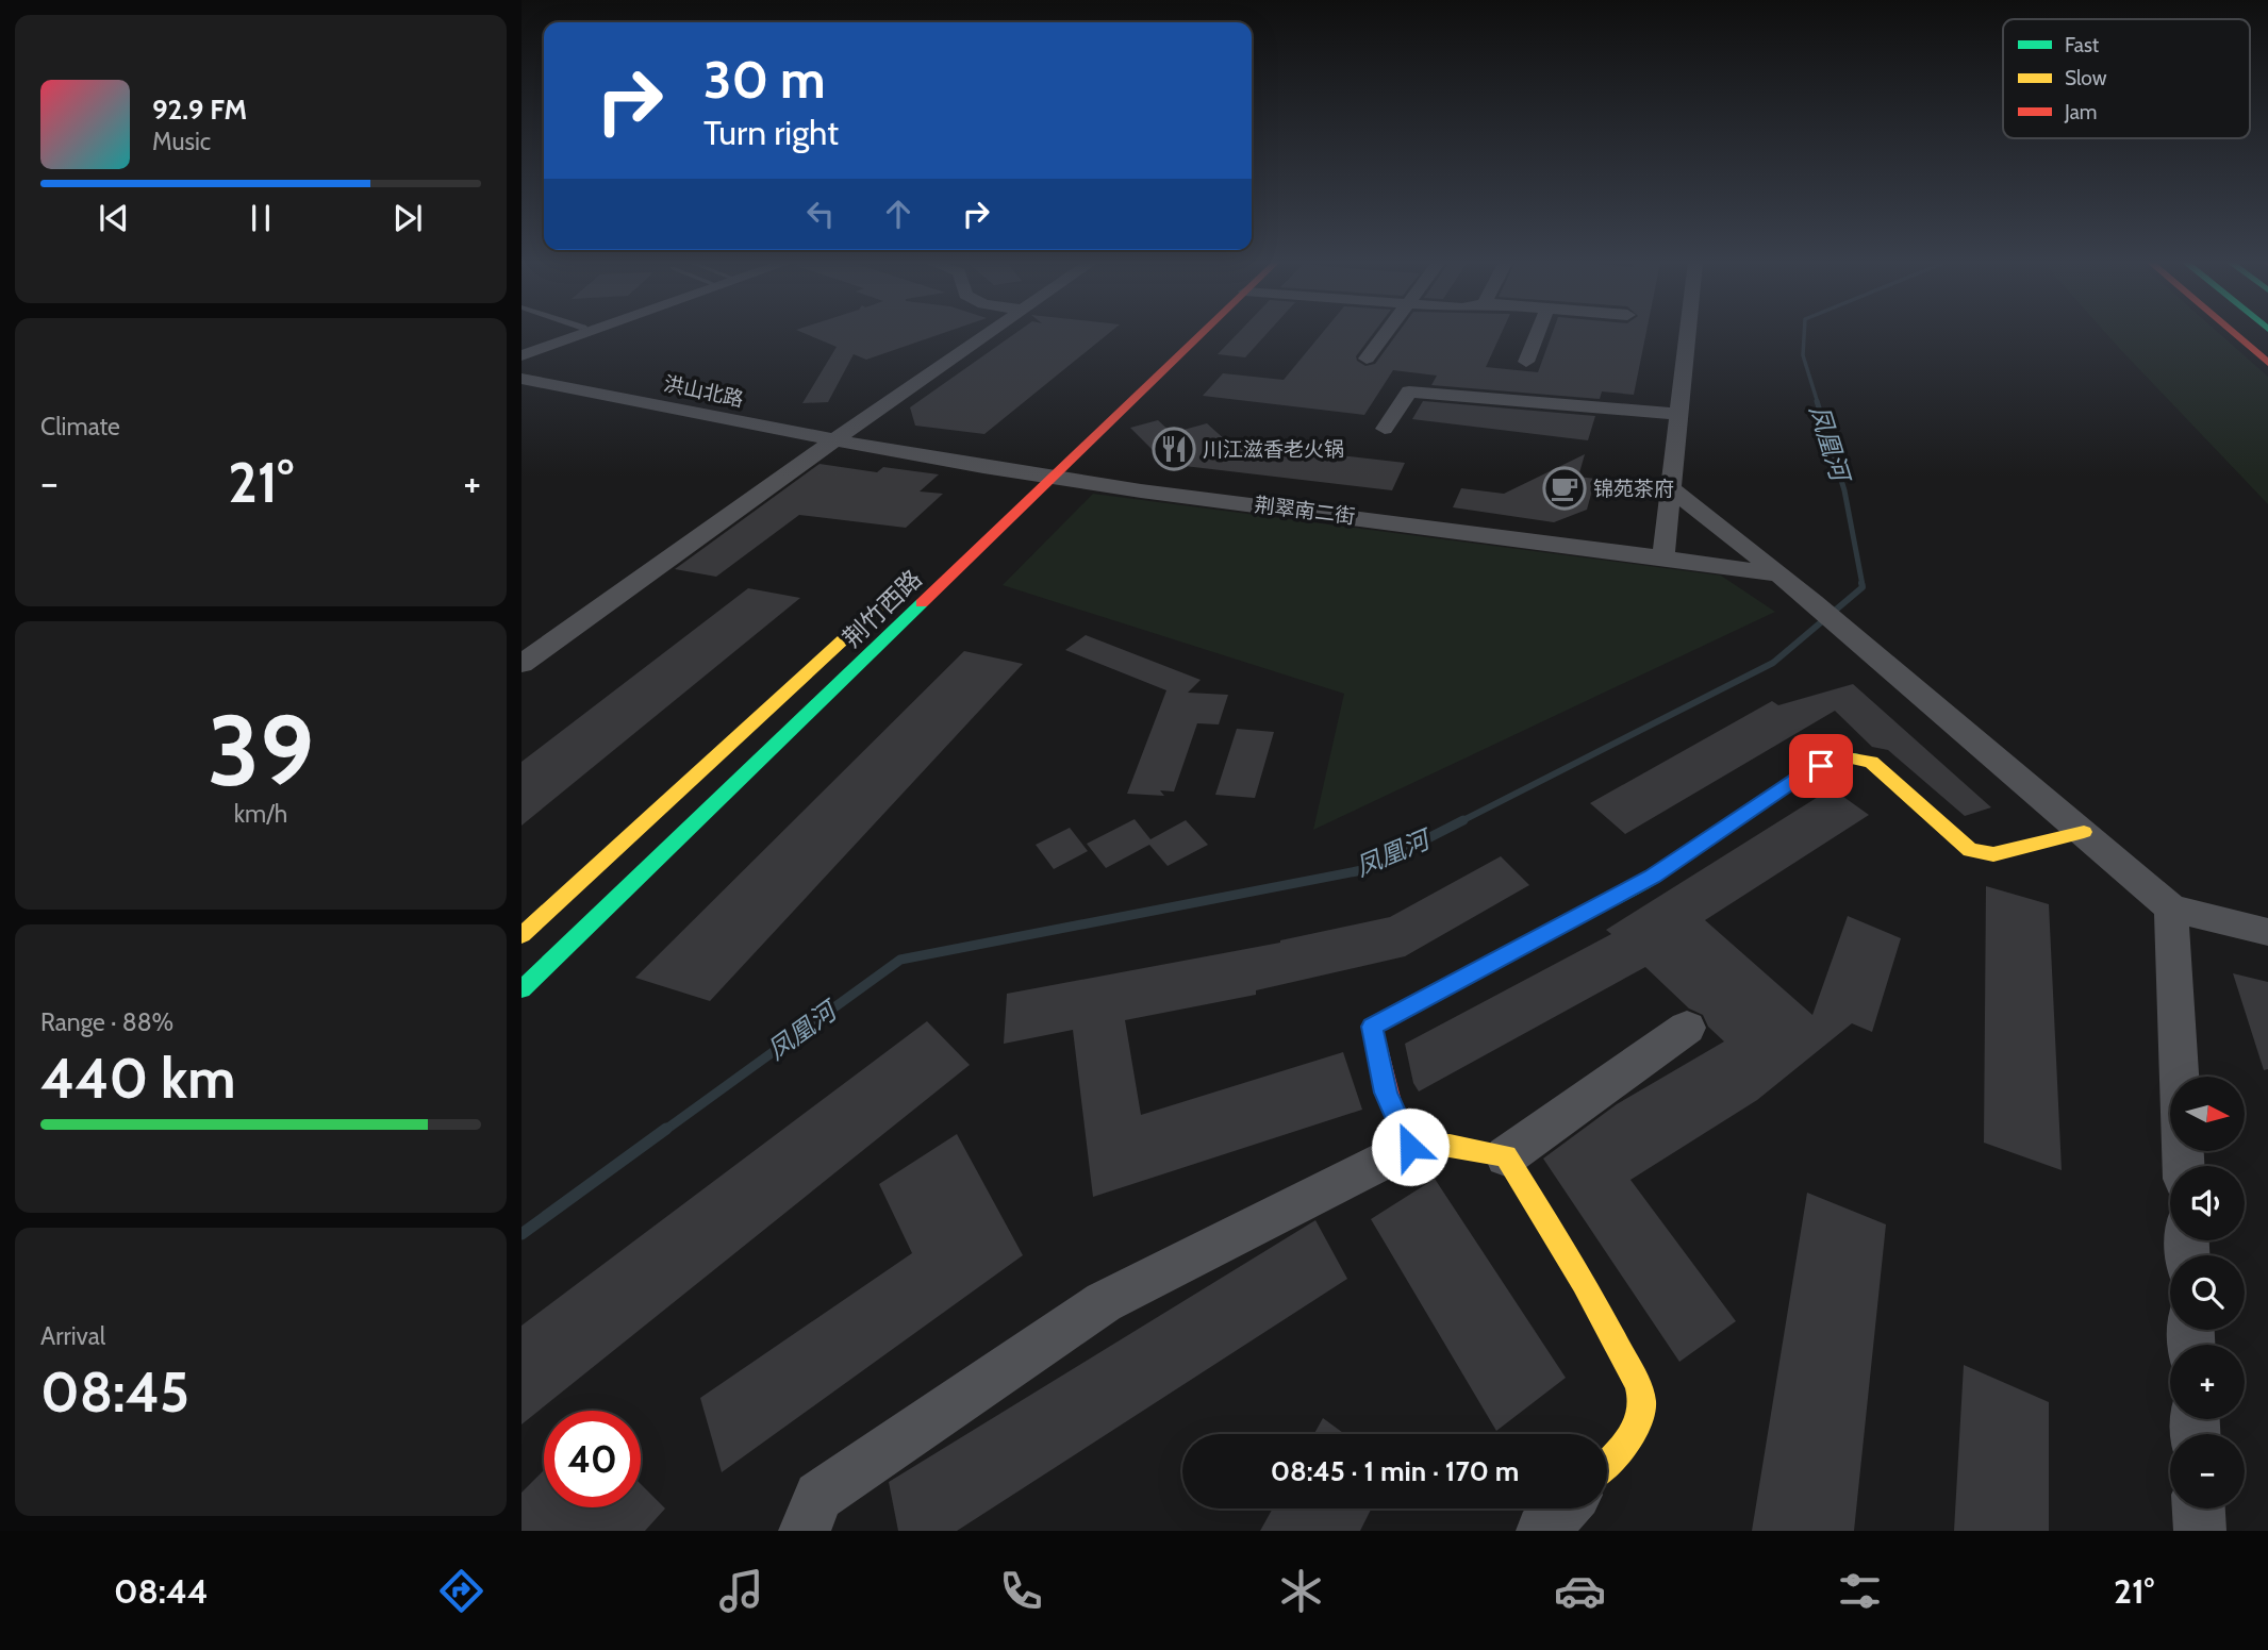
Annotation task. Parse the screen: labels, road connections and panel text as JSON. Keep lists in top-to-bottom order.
{
  "streets": {
    "main road": ["荆竹西路"],
    "street": ["洪山北路", "荆翠南二街"]
  },
  "crossings": [
    ["洪山北路", "荆翠南二街"],
    ["荆翠南二街", "荆竹西路"]
  ],
  "water": ["凤凰河"],
  "places": {
    "restaurant": ["川江滋香老火锅"],
    "cafe": ["锦苑茶府"]
  },
  "legend": ["Fast", "Slow", "Jam"],
  "north": "right",
  "page": {
    "turn": ["30 m", "Turn right"],
    "song": ["92.9 FM", "Music"],
    "tile": [
      "Climate",
      ["39", "km/h"],
      ["Range · 88%", "440 km"],
      ["Arrival", "08:45"]
    ],
    "heat": ["−", "21°", "+"],
    "map_buttons": ["+", "−"],
    "limit": "40",
    "trip": "08:45 · 1 min · 170 m",
    "tabs": ["08:44", "21°"]
  }
}
